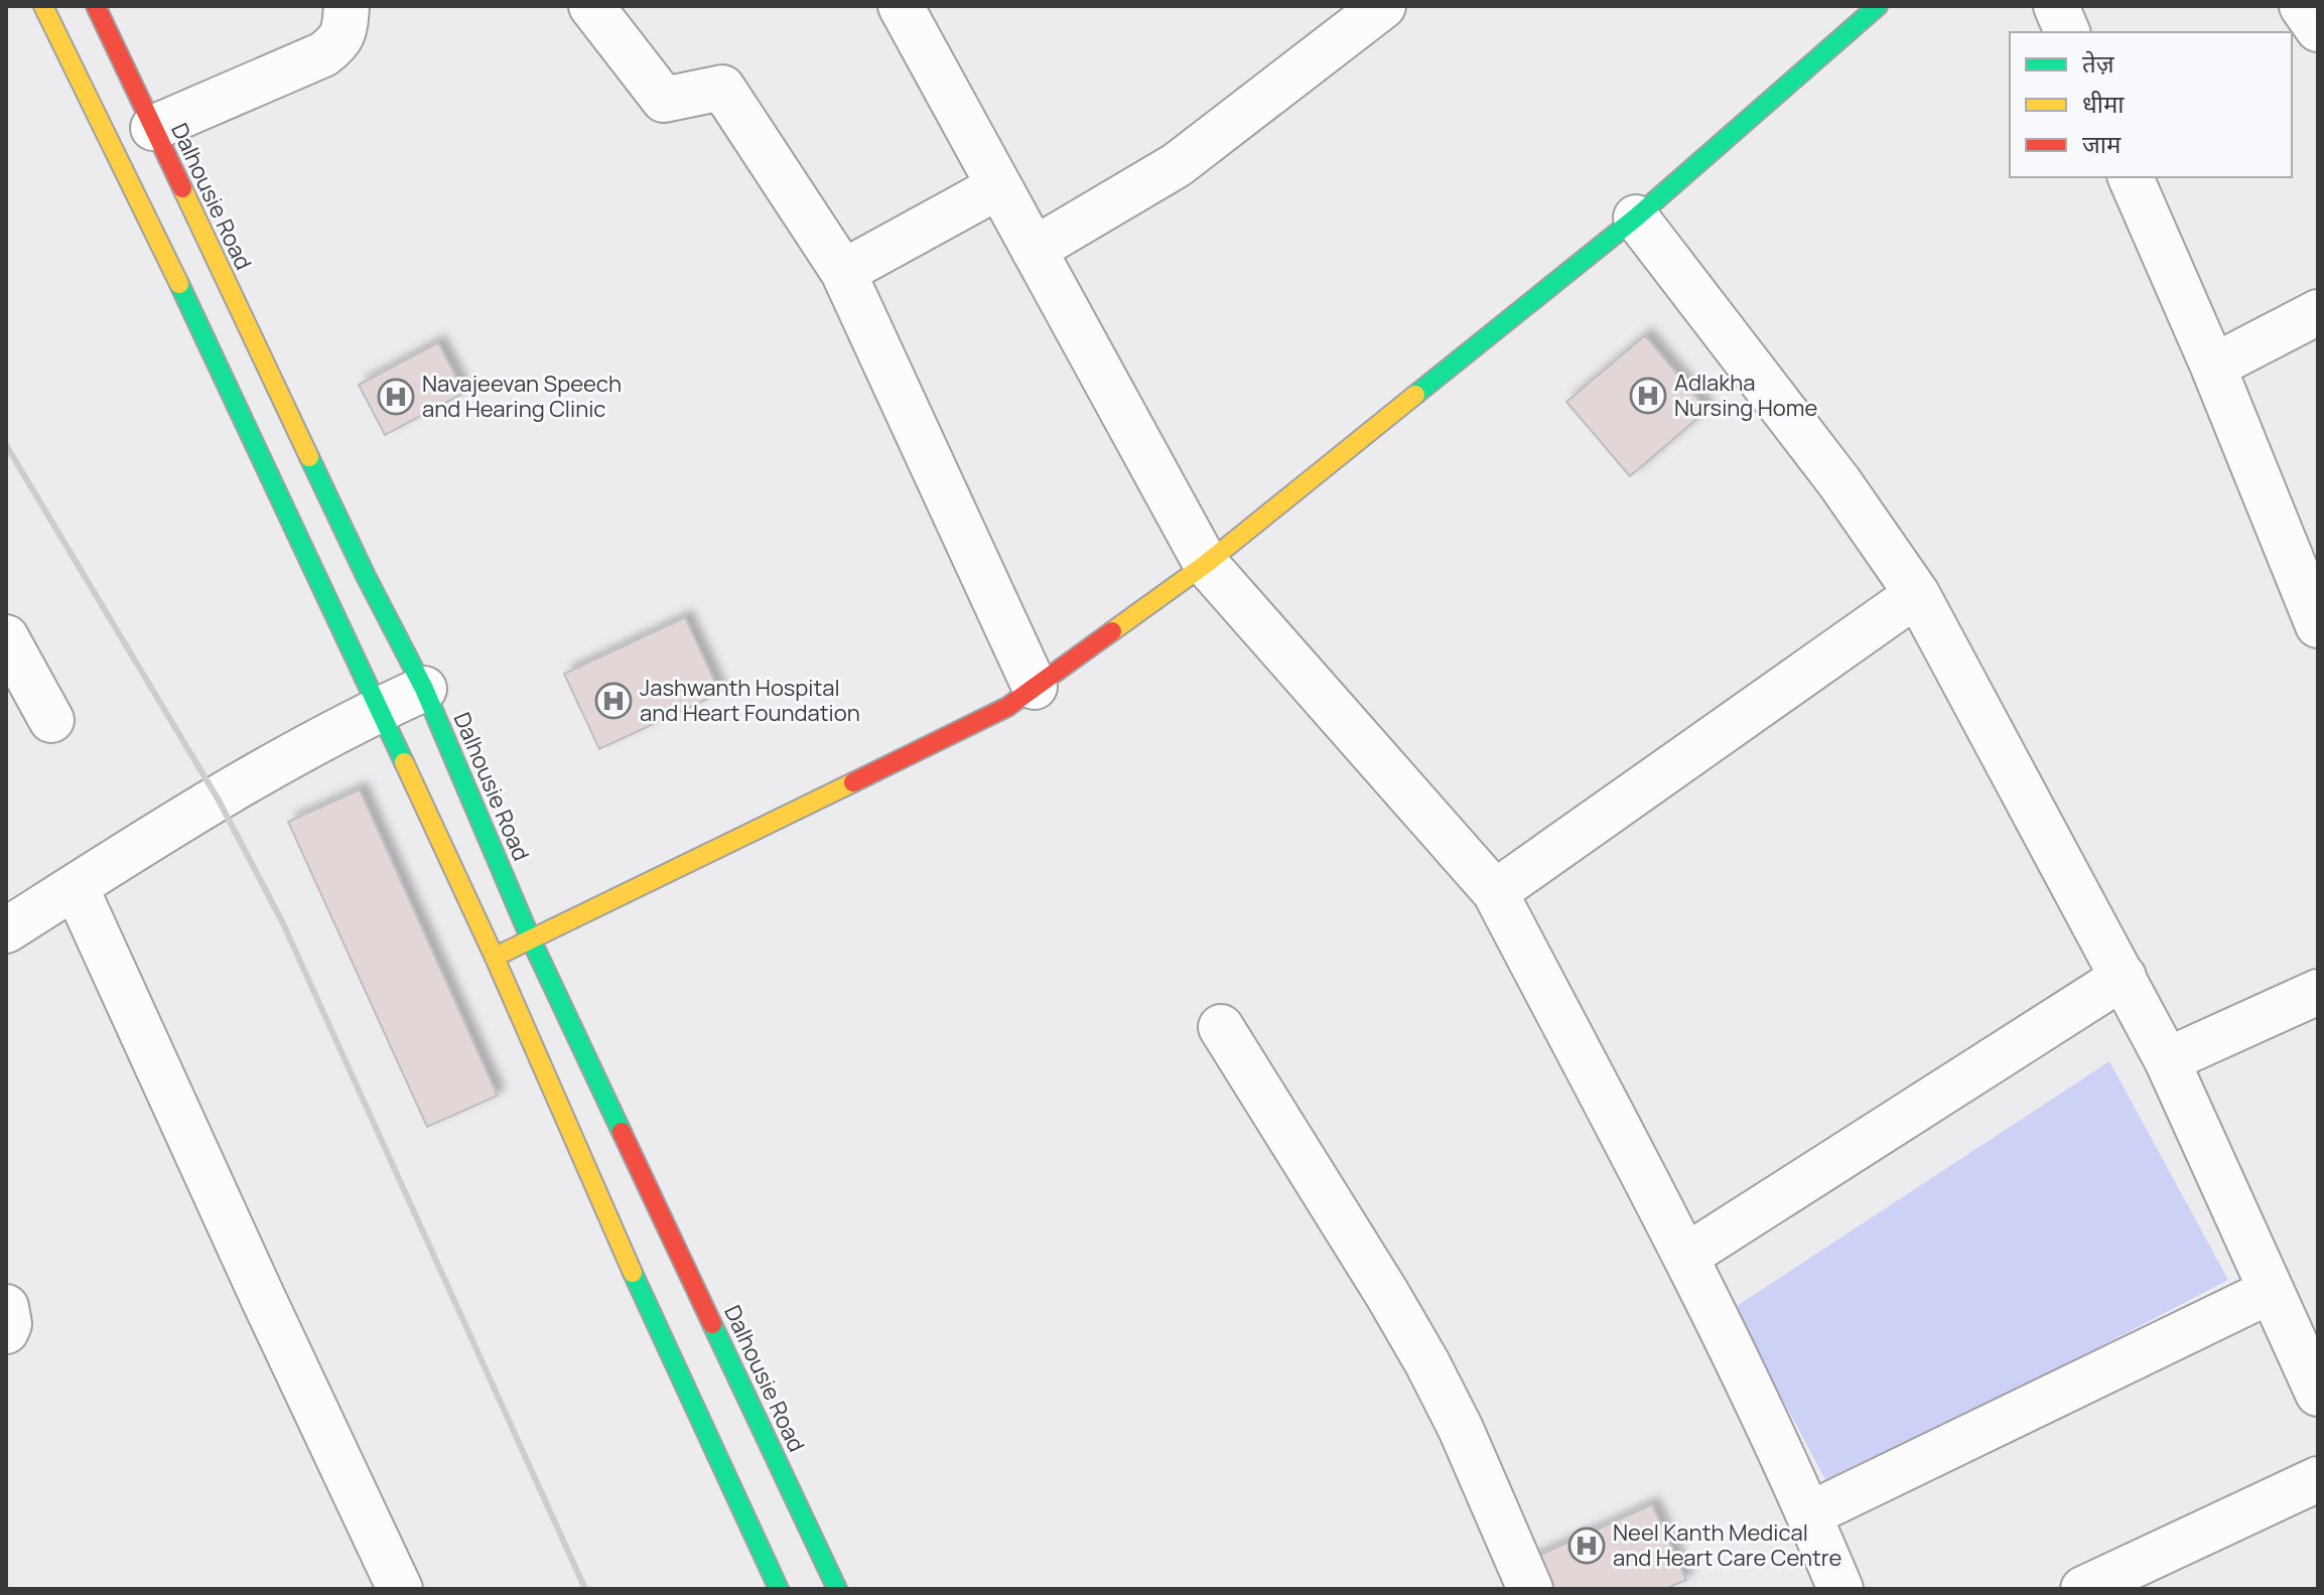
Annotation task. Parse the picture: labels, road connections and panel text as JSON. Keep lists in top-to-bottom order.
{
  "streets": {
    "street": ["Dalhousie Road"]
  },
  "places": {
    "hospital": [
      "Adlakha Nursing Home",
      "Navajeevan Speech and Hearing Clinic",
      "Jashwanth Hospital and Heart Foundation",
      "Neel Kanth Medical and Heart Care Centre"
    ]
  },
  "legend": ["तेज़", "धीमा", "जाम"]
}
